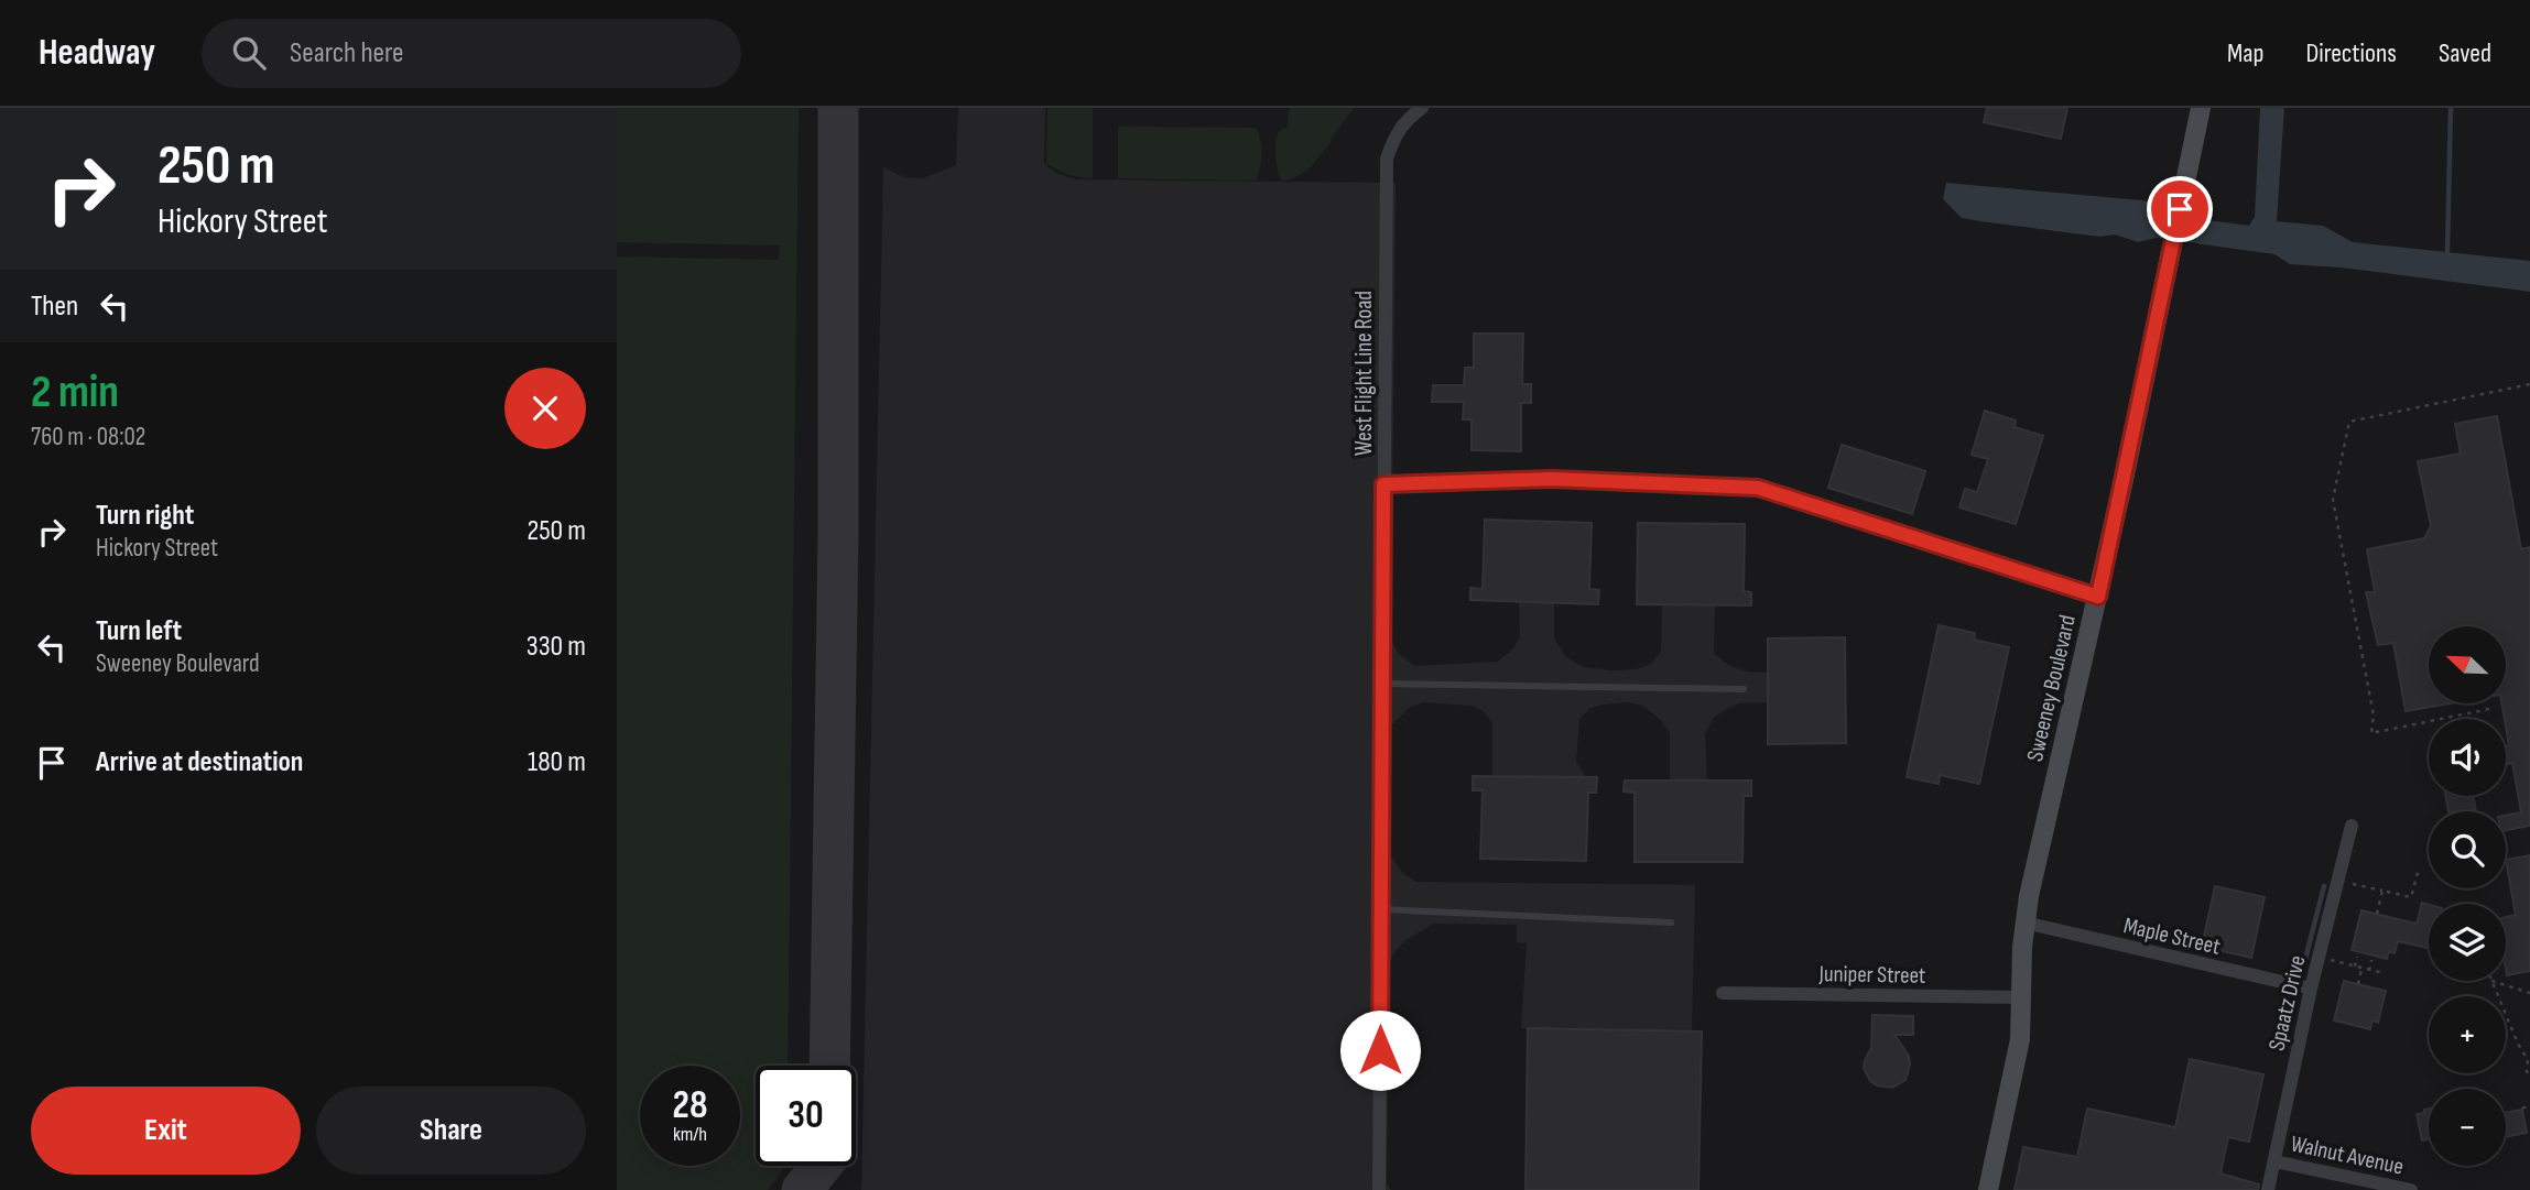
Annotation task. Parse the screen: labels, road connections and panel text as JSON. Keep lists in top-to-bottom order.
{
  "streets": {
    "main road": ["Sweeney Boulevard"],
    "street": [
      "West Flight Line Road",
      "Maple Street",
      "Juniper Street",
      "Spaatz Drive",
      "Walnut Avenue"
    ]
  },
  "crossings": [
    ["Sweeney Boulevard", "Maple Street"],
    ["Sweeney Boulevard", "Juniper Street"],
    ["Maple Street", "Spaatz Drive"],
    ["Spaatz Drive", "Walnut Avenue"]
  ],
  "north": "top left",
  "page": {
    "header": "Headway",
    "search": "Search here",
    "nav": ["Map", "Directions", "Saved"],
    "turn": ["250 m", "Hickory Street"],
    "then": "Then",
    "heading": ["2 min", "760 m · 08:02"],
    "list": [
      {
        "name": "Turn right",
        "note": "Hickory Street",
        "value": "250 m"
      },
      {
        "name": "Turn left",
        "note": "Sweeney Boulevard",
        "value": "330 m"
      },
      {
        "name": "Arrive at destination",
        "value": "180 m"
      }
    ],
    "map_buttons": ["+", "−"],
    "speed": "28 km/h",
    "limit": "30",
    "buttons": ["Exit", "Share"]
  }
}
